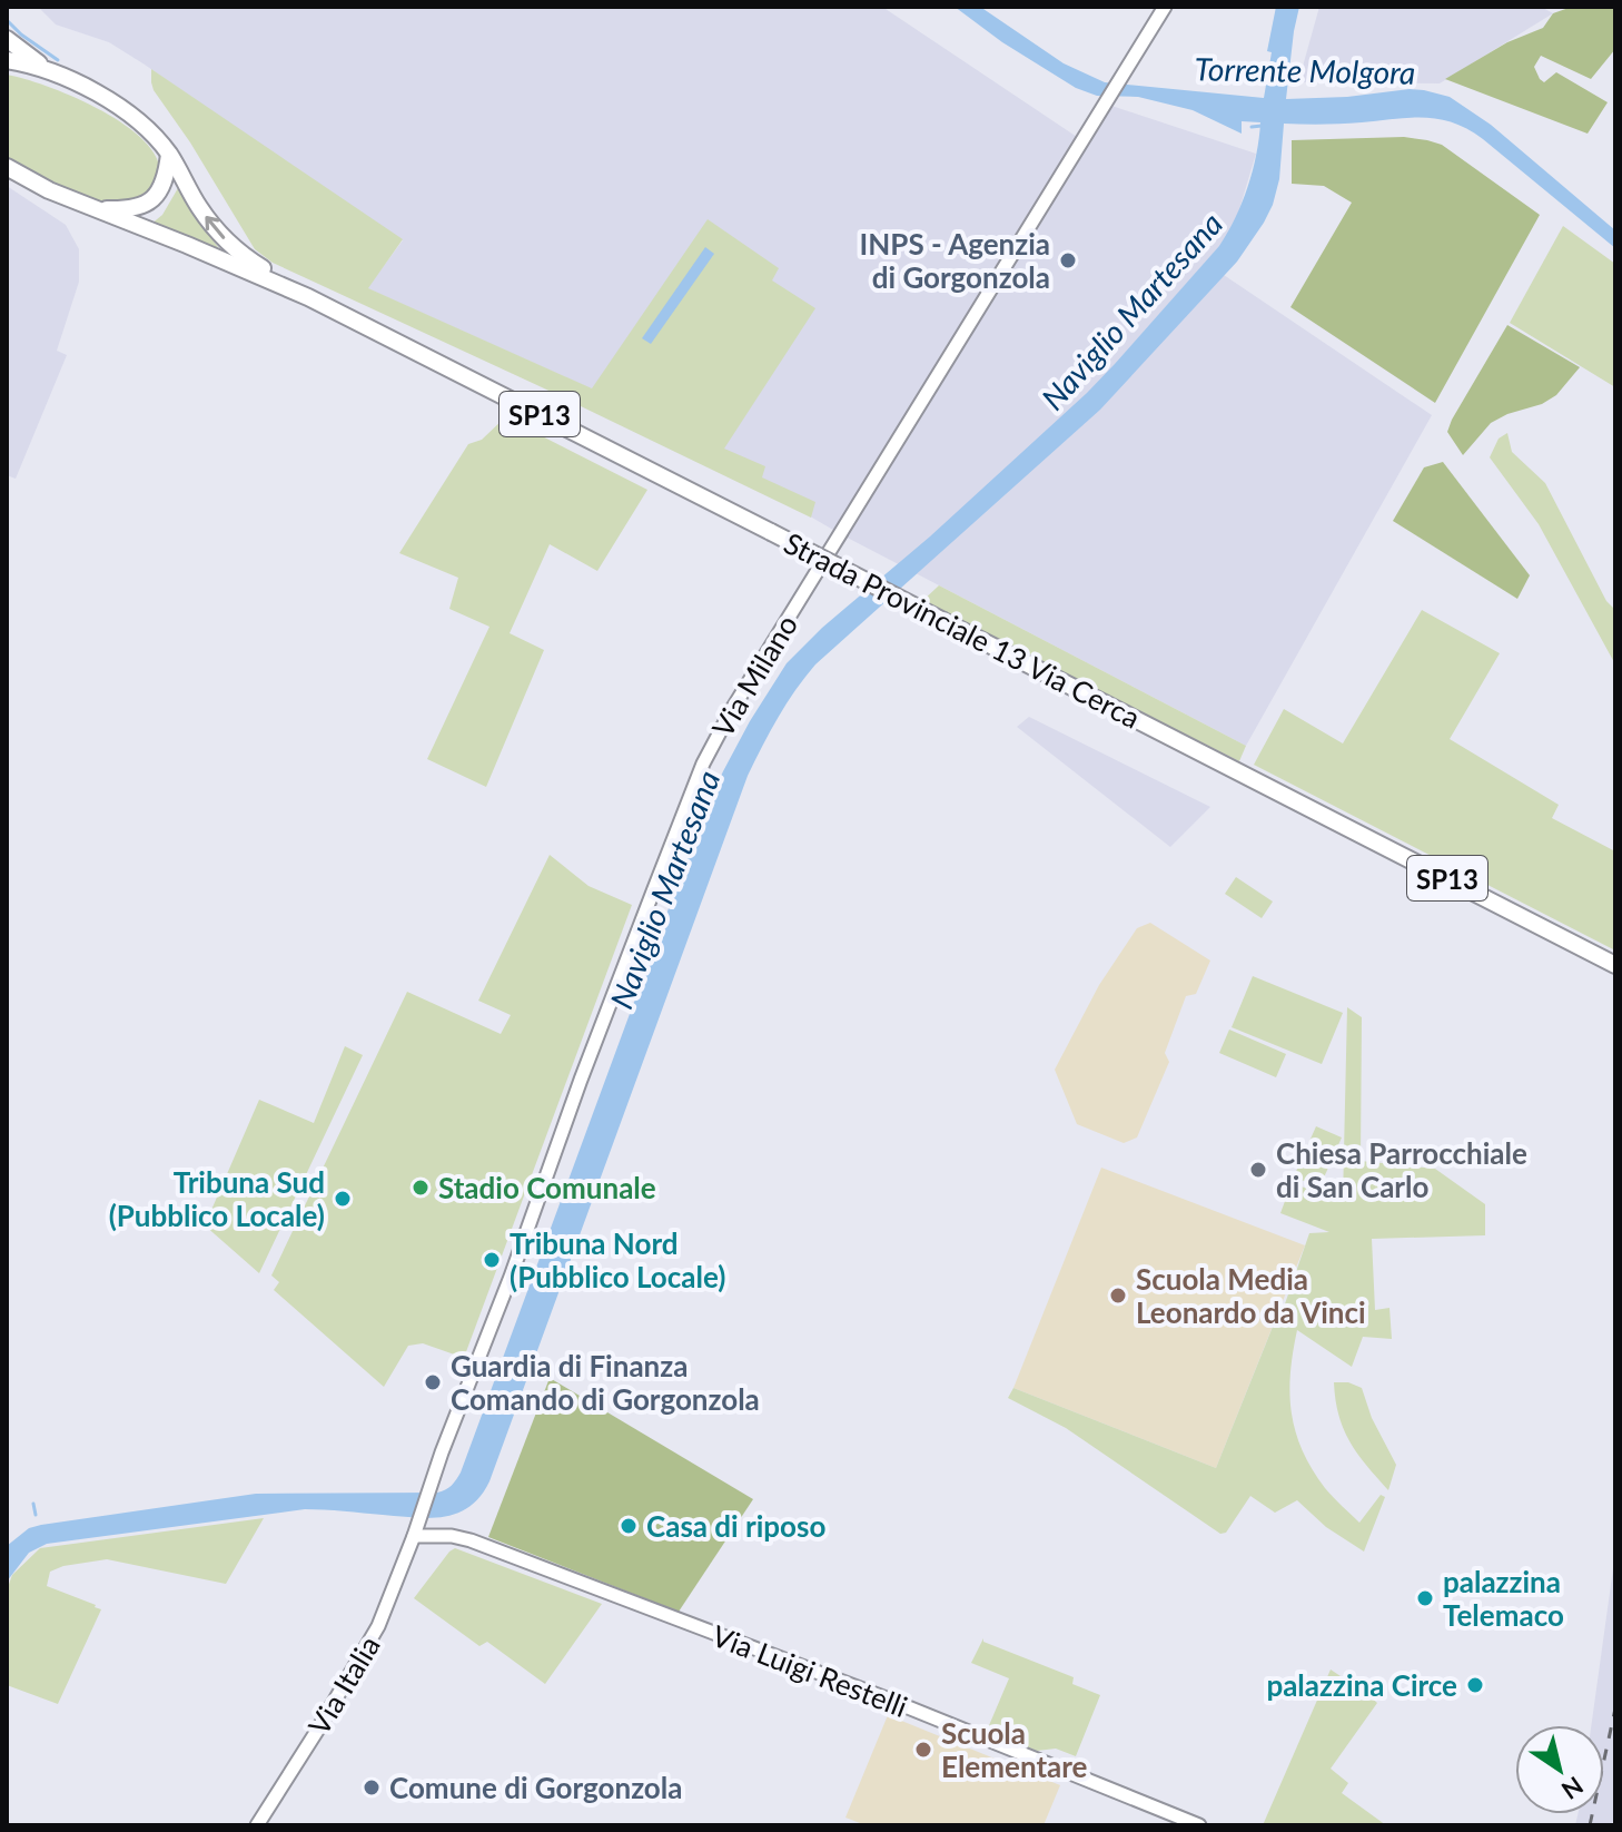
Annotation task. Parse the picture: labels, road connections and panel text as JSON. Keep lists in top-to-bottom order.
{
  "streets": {
    "main road": ["SP13", "Strada Provinciale 13 Via Cerca"],
    "street": ["Via Milano", "Via Luigi Restelli", "Via Italia"]
  },
  "crossings": [
    ["SP13", "Strada Provinciale 13 Via Cerca"],
    ["Via Milano", "Via Italia"],
    ["Via Luigi Restelli", "Via Italia"]
  ],
  "water": ["Torrente Molgora", "Naviglio Martesana"],
  "places": [
    "INPS - Agenzia di Gorgonzola",
    "Chiesa Parrocchiale di San Carlo",
    "Stadio Comunale",
    "Tribuna Sud (Pubblico Locale)",
    "Tribuna Nord (Pubblico Locale)",
    "Scuola Media Leonardo da Vinci",
    "Guardia di Finanza Comando di Gorgonzola",
    "Casa di riposo",
    "palazzina Telemaco",
    "palazzina Circe",
    "Scuola Elementare",
    "Comune di Gorgonzola"
  ],
  "north": "bottom right"
}
